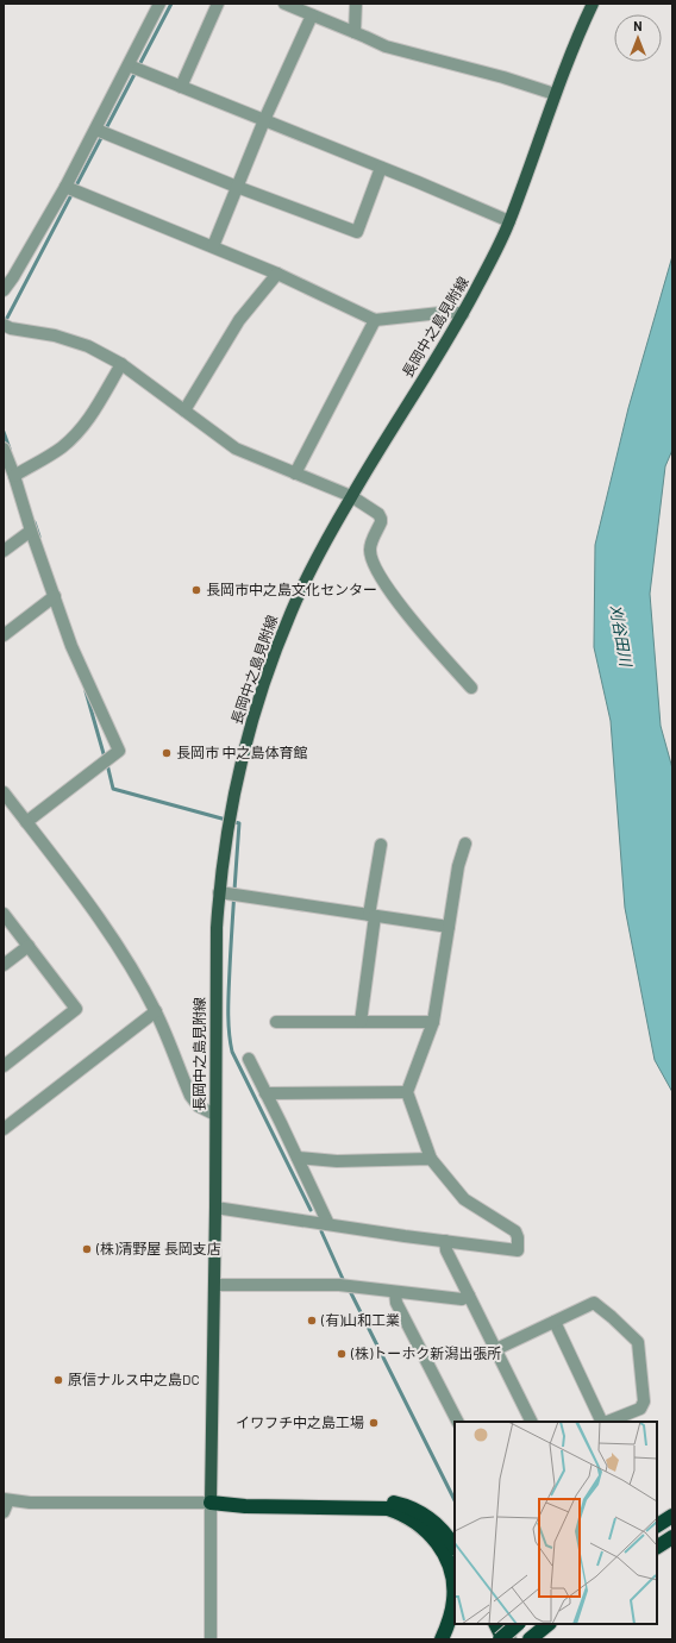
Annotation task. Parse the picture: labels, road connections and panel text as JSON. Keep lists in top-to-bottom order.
{
  "streets": {
    "main road": ["長岡中之島見附線"]
  },
  "water": ["刈谷田川"],
  "places": [
    "長岡市中之島文化センター",
    "長岡市 中之島体育館",
    "(株)清野屋 長岡支店",
    "(有)山和工業",
    "(株)トーホク新潟出張所",
    "原信ナルス中之島DC",
    "イワフチ中之島工場"
  ],
  "north": "top"
}
